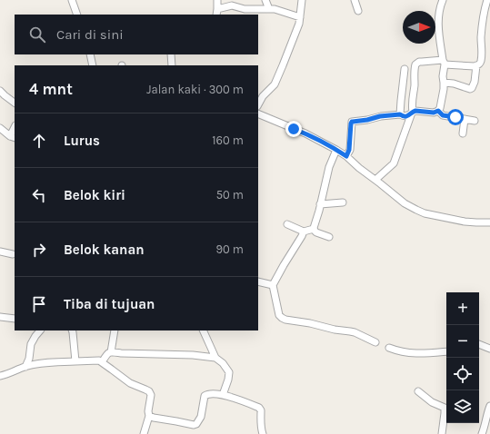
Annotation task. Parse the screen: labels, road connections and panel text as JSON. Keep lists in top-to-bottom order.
{
  "north": "right",
  "page": {
    "search": "Cari di sini",
    "heading": ["4 mnt", "Jalan kaki · 300 m"],
    "list": [
      ["Lurus", "160 m"],
      ["Belok kiri", "50 m"],
      ["Belok kanan", "90 m"],
      "Tiba di tujuan"
    ],
    "map_buttons": ["+", "−"]
  }
}
